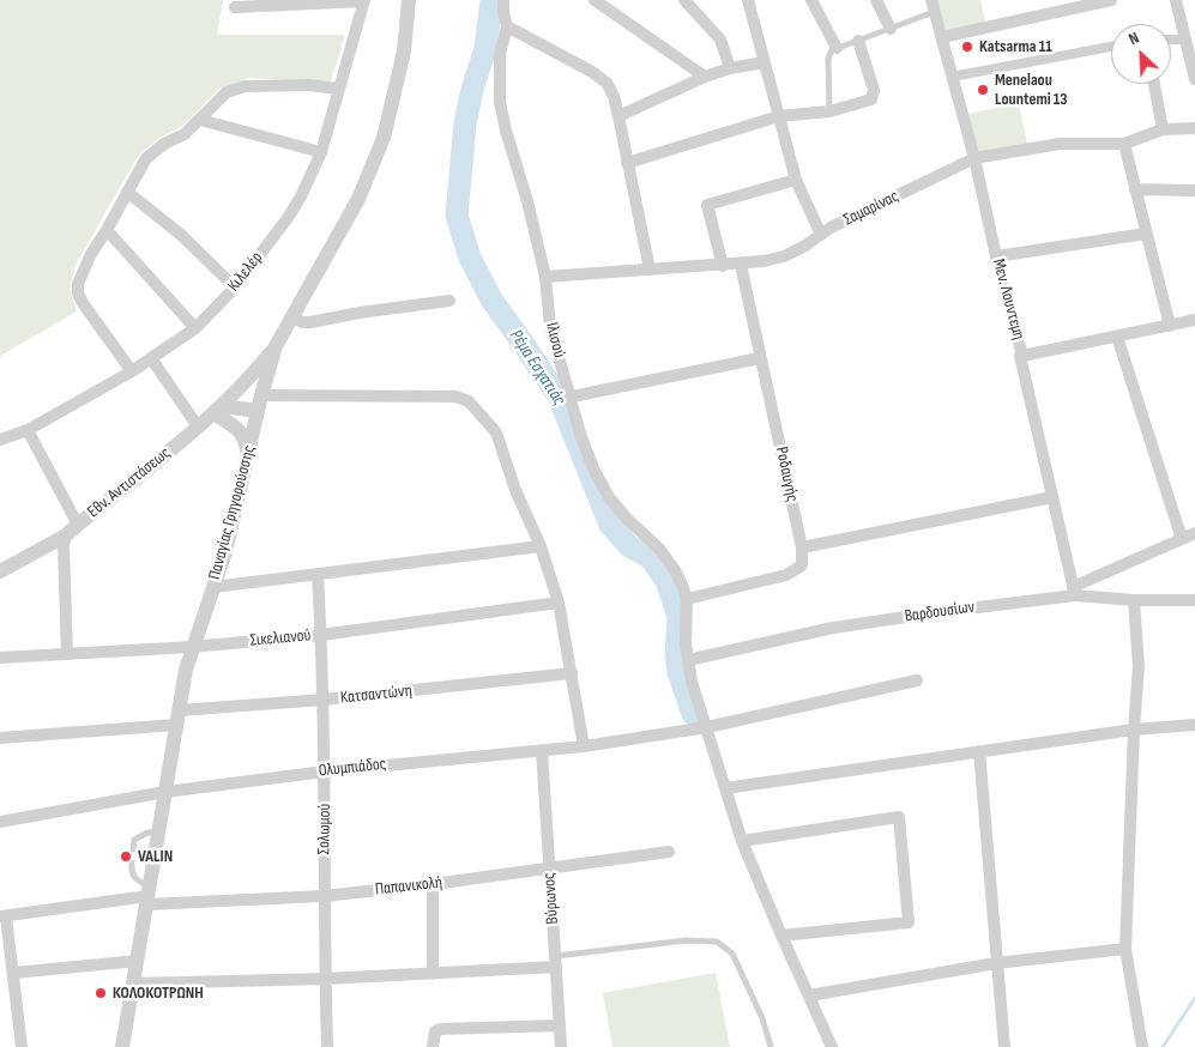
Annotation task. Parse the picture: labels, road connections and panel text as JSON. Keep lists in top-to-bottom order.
{
  "streets": {
    "street": [
      "Σαμαρίνας",
      "Κιλελέρ",
      "Μεν. Λουντεμη",
      "Ιλισού",
      "Ροδαυγής",
      "Εθν. Αντιστάσεως",
      "Παναγίας Γρηγορούσσης",
      "Βαρδουσίων",
      "Σικελιανού",
      "Κατσαντώνη",
      "Ολυμπιάδος",
      "Σολωμού",
      "Παπανικολή",
      "Βύρωνος"
    ]
  },
  "crossings": [
    ["Σαμαρίνας", "Μεν. Λουντεμη"],
    ["Σαμαρίνας", "Ιλισού"],
    ["Σαμαρίνας", "Ροδαυγής"],
    ["Μεν. Λουντεμη", "Βαρδουσίων"],
    ["Ιλισού", "Βαρδουσίων"],
    ["Ιλισού", "Ολυμπιάδος"],
    ["Εθν. Αντιστάσεως", "Παναγίας Γρηγορούσσης"],
    ["Παναγίας Γρηγορούσσης", "Σικελιανού"],
    ["Παναγίας Γρηγορούσσης", "Κατσαντώνη"],
    ["Παναγίας Γρηγορούσσης", "Ολυμπιάδος"],
    ["Παναγίας Γρηγορούσσης", "Παπανικολή"],
    ["Σικελιανού", "Σολωμού"],
    ["Κατσαντώνη", "Σολωμού"],
    ["Ολυμπιάδος", "Σολωμού"],
    ["Ολυμπιάδος", "Βύρωνος"],
    ["Σολωμού", "Παπανικολή"],
    ["Παπανικολή", "Βύρωνος"]
  ],
  "water": ["Ρέμα Εσχατιάς"],
  "places": [
    "Katsarma 11",
    "Menelaou Lountemi 13",
    "VALIN",
    "ΚΟΛΟΚΟΤΡΩΝΗ"
  ],
  "north": "top left"
}
